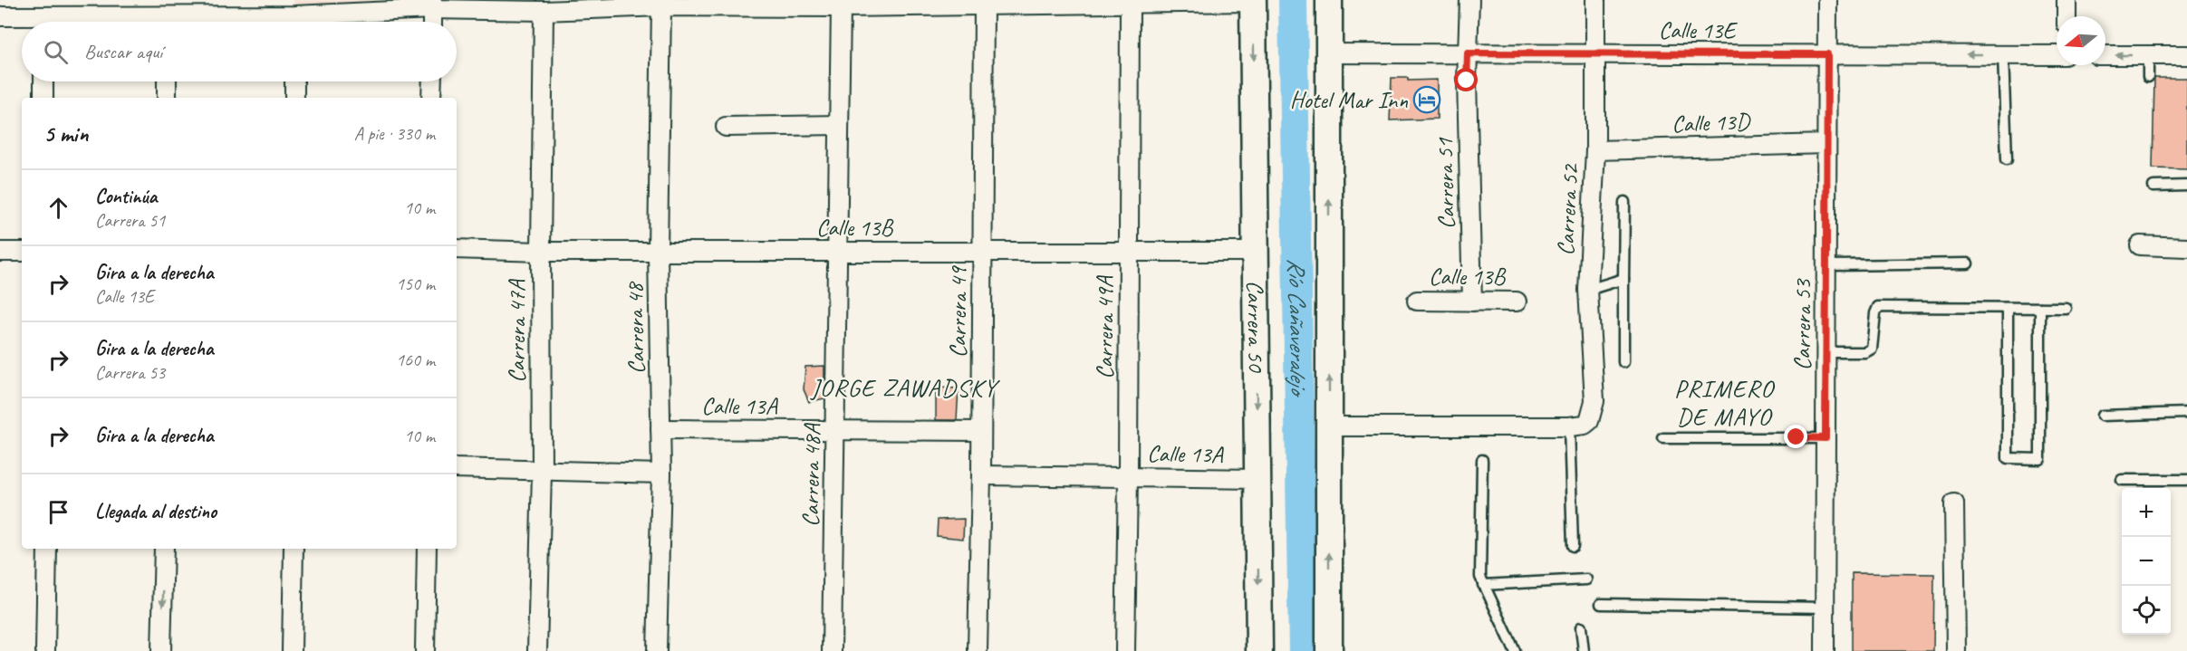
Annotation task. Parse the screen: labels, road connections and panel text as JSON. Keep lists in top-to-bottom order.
{
  "streets": {
    "main road": ["Carrera 50"],
    "street": [
      "Calle 13E",
      "Calle 13D",
      "Carrera 51",
      "Carrera 52",
      "Calle 13B",
      "Carrera 49",
      "Carrera 53",
      "Carrera 49A",
      "Carrera 48",
      "Carrera 47A",
      "Calle 13A",
      "Carrera 48A"
    ]
  },
  "crossings": [
    ["Calle 13E", "Carrera 51"],
    ["Calle 13E", "Carrera 52"],
    ["Calle 13E", "Carrera 53"],
    ["Calle 13D", "Carrera 52"],
    ["Calle 13D", "Carrera 53"],
    ["Carrera 51", "Calle 13B"],
    ["Calle 13B", "Carrera 49"],
    ["Calle 13B", "Carrera 50"],
    ["Calle 13B", "Carrera 49A"],
    ["Calle 13B", "Carrera 48"],
    ["Calle 13B", "Carrera 47A"],
    ["Calle 13B", "Carrera 48A"],
    ["Carrera 49", "Calle 13A"],
    ["Carrera 50", "Calle 13A"],
    ["Carrera 49A", "Calle 13A"],
    ["Carrera 48", "Calle 13A"],
    ["Calle 13A", "Carrera 48A"]
  ],
  "districts": ["JORGE ZAWADSKY", "PRIMERO DE MAYO"],
  "water": ["Río Cañaveralejo"],
  "places": {
    "hotel": ["Hotel Mar Inn"]
  },
  "north": "left",
  "page": {
    "search": "Buscar aquí",
    "heading": ["5 min", "A pie · 330 m"],
    "list": [
      ["Continúa", "Carrera 51", "10 m"],
      ["Gira a la derecha", "Calle 13E", "150 m"],
      ["Gira a la derecha", "Carrera 53", "160 m"],
      ["Gira a la derecha", "10 m"],
      "Llegada al destino"
    ],
    "map_buttons": ["+", "−"]
  }
}
